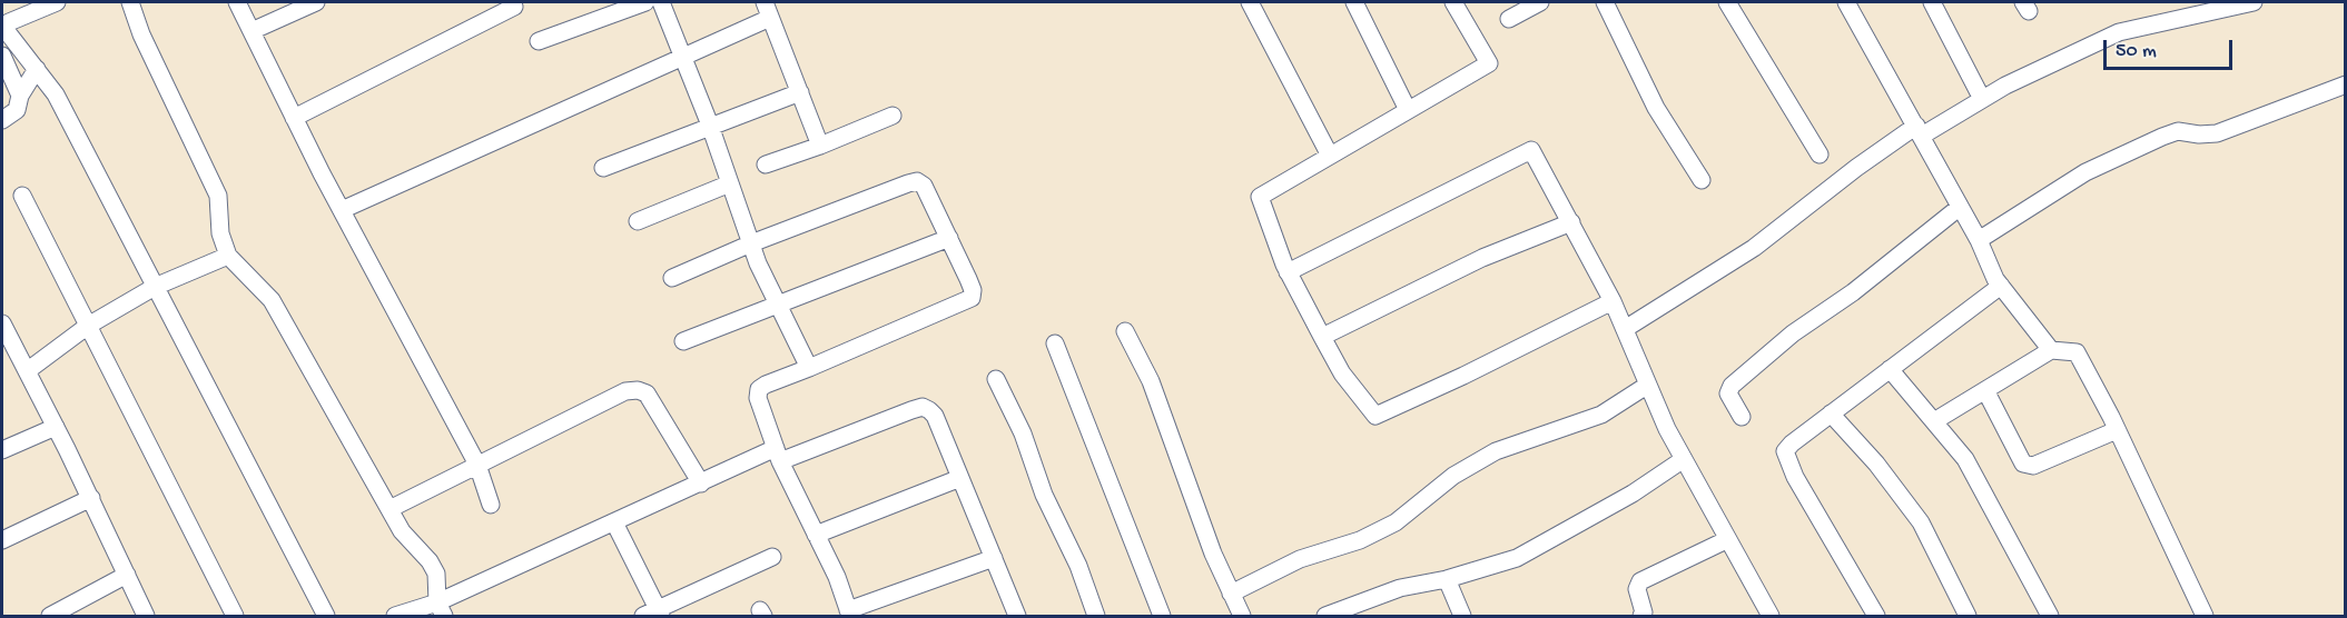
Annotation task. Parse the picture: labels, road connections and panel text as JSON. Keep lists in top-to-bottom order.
{
  "scale_bar": "50 m"
}
